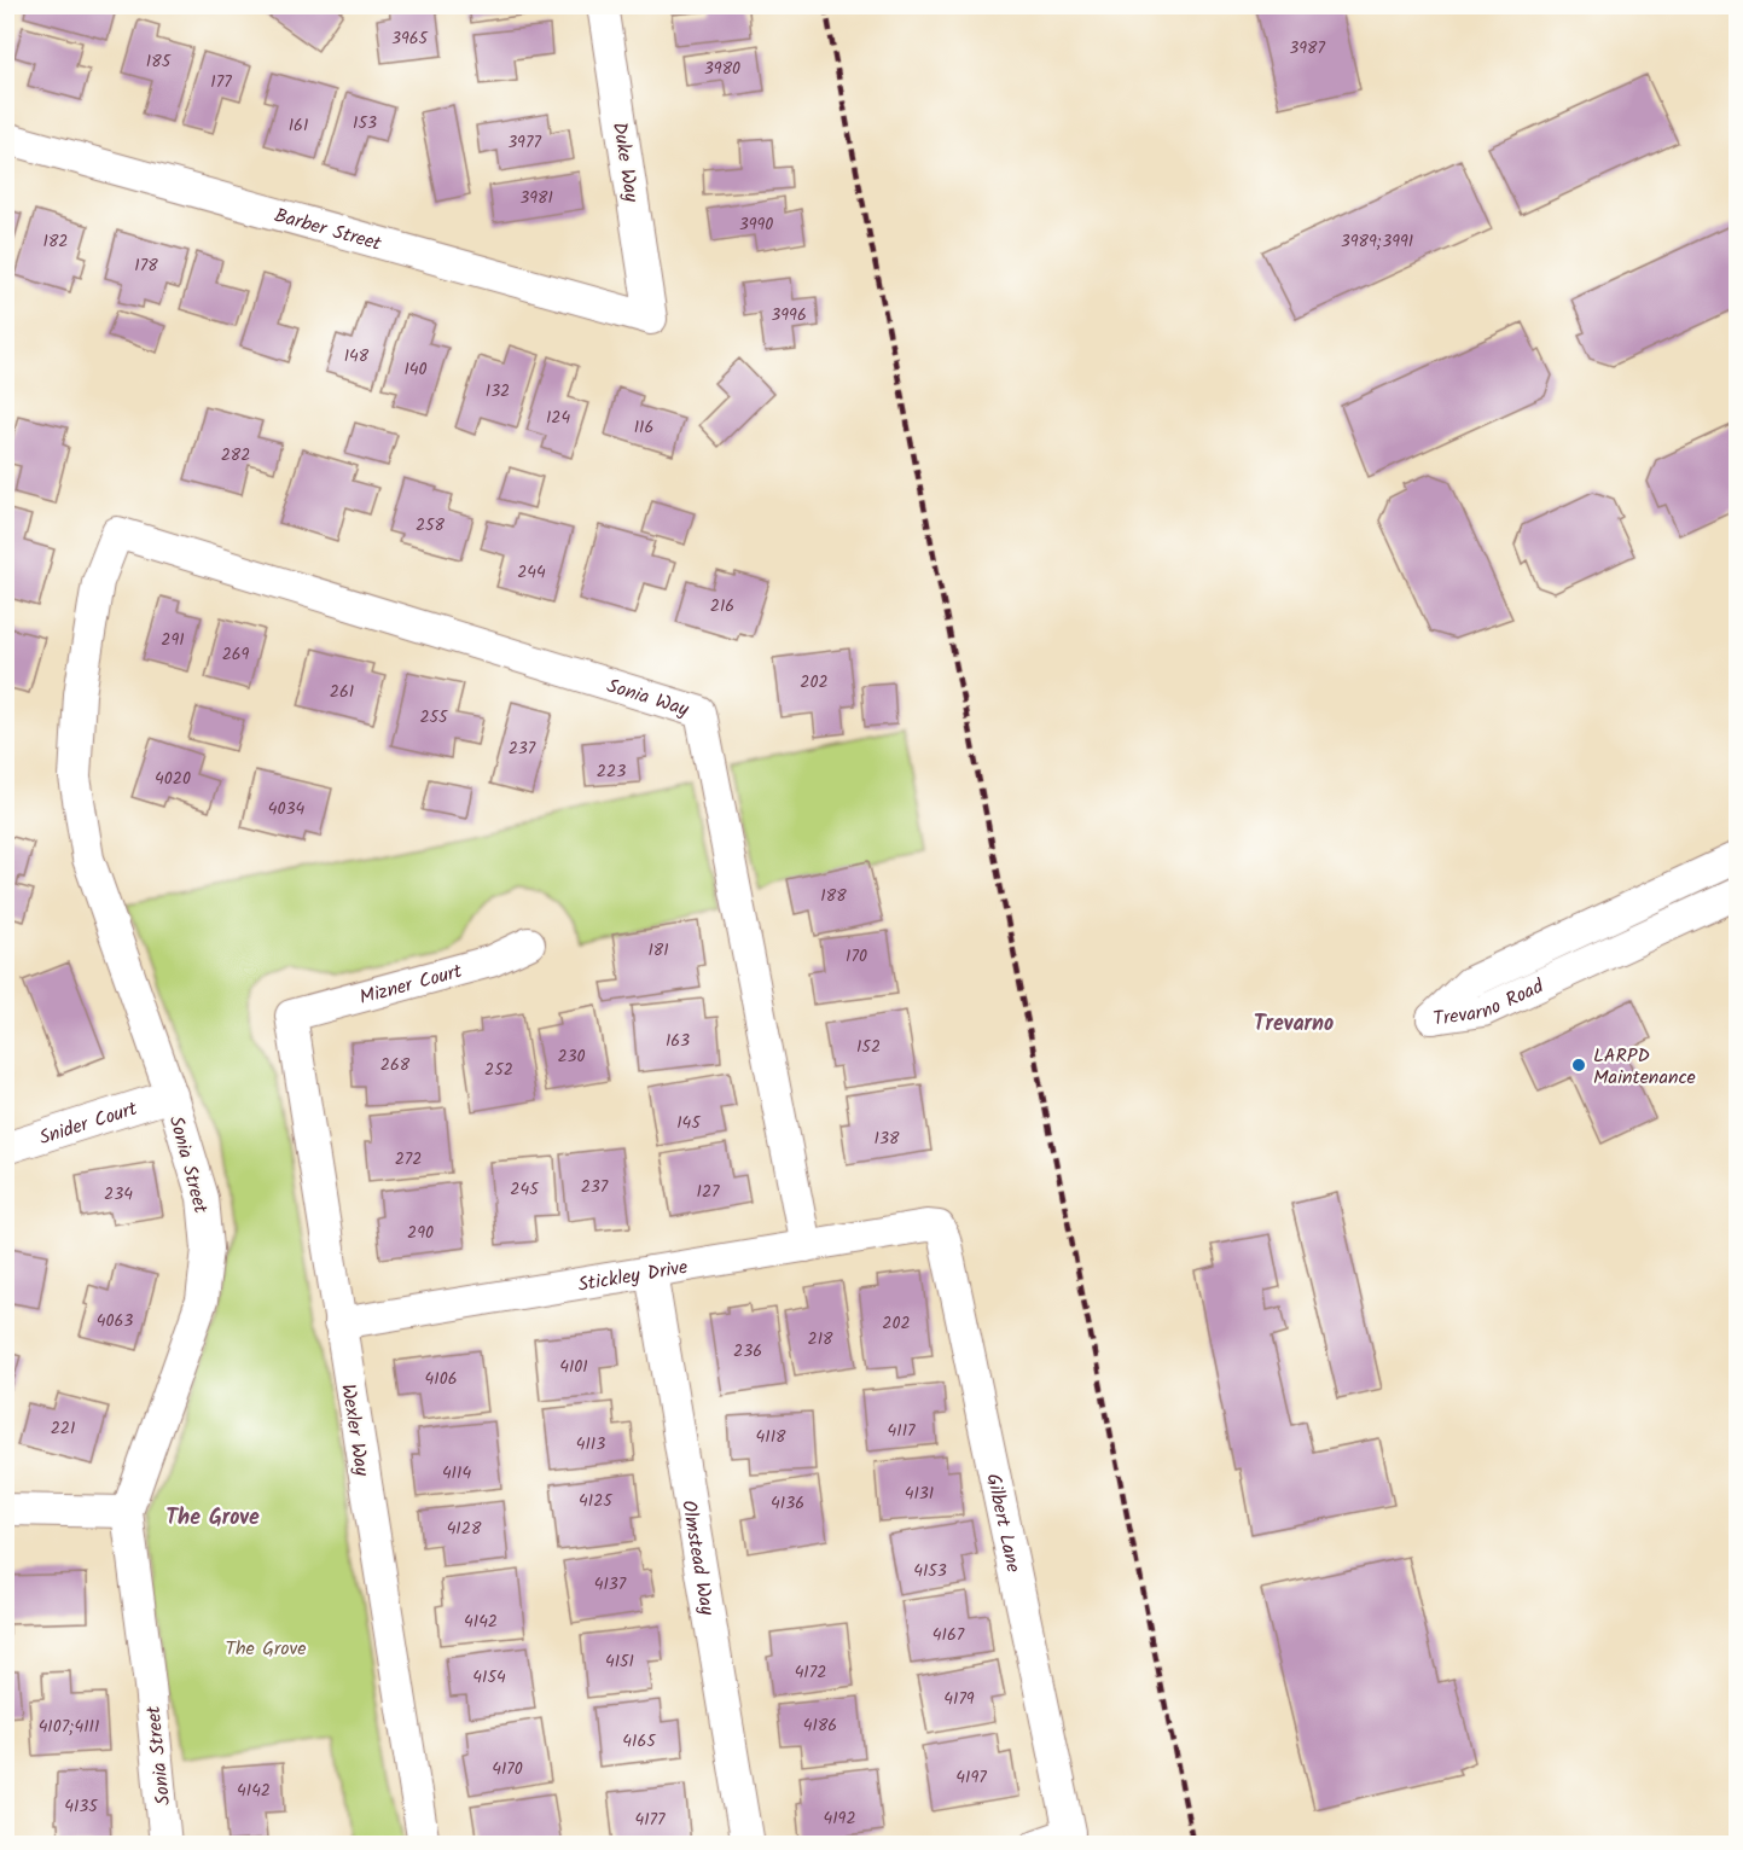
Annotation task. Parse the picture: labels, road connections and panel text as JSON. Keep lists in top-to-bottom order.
{
  "streets": {
    "street": [
      "Duke Way",
      "Barber Street",
      "Sonia Way",
      "Mizner Court",
      "Trevarno Road",
      "Snider Court",
      "Sonia Street",
      "Stickley Drive",
      "Wexler Way",
      "Gilbert Lane",
      "Olmstead Way"
    ]
  },
  "crossings": [
    ["Duke Way", "Barber Street"],
    ["Sonia Way", "Sonia Street"],
    ["Sonia Way", "Stickley Drive"],
    ["Mizner Court", "Wexler Way"],
    ["Snider Court", "Sonia Street"],
    ["Stickley Drive", "Wexler Way"],
    ["Stickley Drive", "Gilbert Lane"],
    ["Stickley Drive", "Olmstead Way"]
  ],
  "districts": ["Trevarno", "The Grove"],
  "parks": ["The Grove"],
  "places": ["LARPD Maintenance"],
  "house_numbers": [
    "3965",
    "3987",
    "185",
    "3980",
    "177",
    "153",
    "161",
    "3977",
    "3981",
    "3990",
    "182",
    "3989;3991",
    "178",
    "3996",
    "148",
    "140",
    "132",
    "124",
    "116",
    "282",
    "258",
    "244",
    "216",
    "291",
    "269",
    "202",
    "261",
    "255",
    "237",
    "223",
    "4020",
    "4034",
    "188",
    "181",
    "170",
    "163",
    "152",
    "230",
    "268",
    "252",
    "145",
    "138",
    "272",
    "237",
    "245",
    "127",
    "234",
    "290",
    "4063",
    "202",
    "218",
    "236",
    "4101",
    "4106",
    "221",
    "4117",
    "4118",
    "4113",
    "4114",
    "4131",
    "4125",
    "4136",
    "4128",
    "4153",
    "4137",
    "4142",
    "4167",
    "4151",
    "4172",
    "4154",
    "4179",
    "4186",
    "4107;4111",
    "4165",
    "4170",
    "4197",
    "4142",
    "4135",
    "4192",
    "4177"
  ]
}
